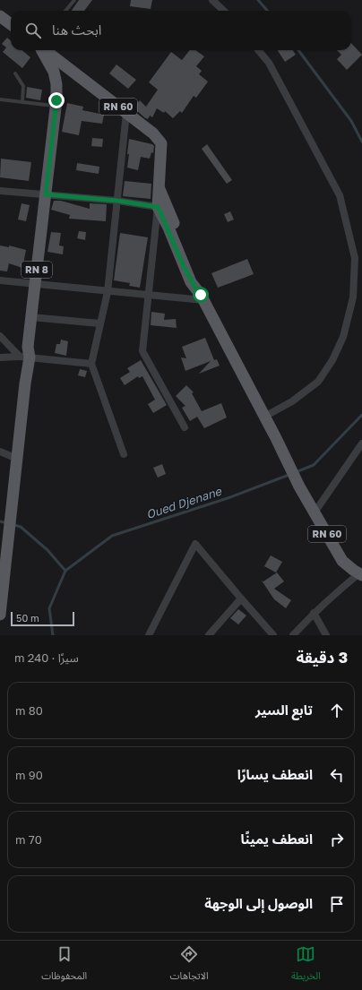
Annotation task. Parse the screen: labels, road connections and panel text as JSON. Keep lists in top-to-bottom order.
{
  "streets": {
    "main road": ["RN 60", "RN 8"]
  },
  "water": ["Oued Djenane"],
  "scale_bar": "50 m",
  "page": {
    "search": "ابحث هنا",
    "scale": "50 m",
    "heading": ["3 دقيقة", "سيرًا · 240 m"],
    "list": [
      ["تابع السير", "80 m"],
      ["انعطف يسارًا", "90 m"],
      ["انعطف يمينًا", "70 m"],
      "الوصول إلى الوجهة"
    ],
    "nav": ["الخريطة", "الاتجاهات", "المحفوظات"]
  }
}
